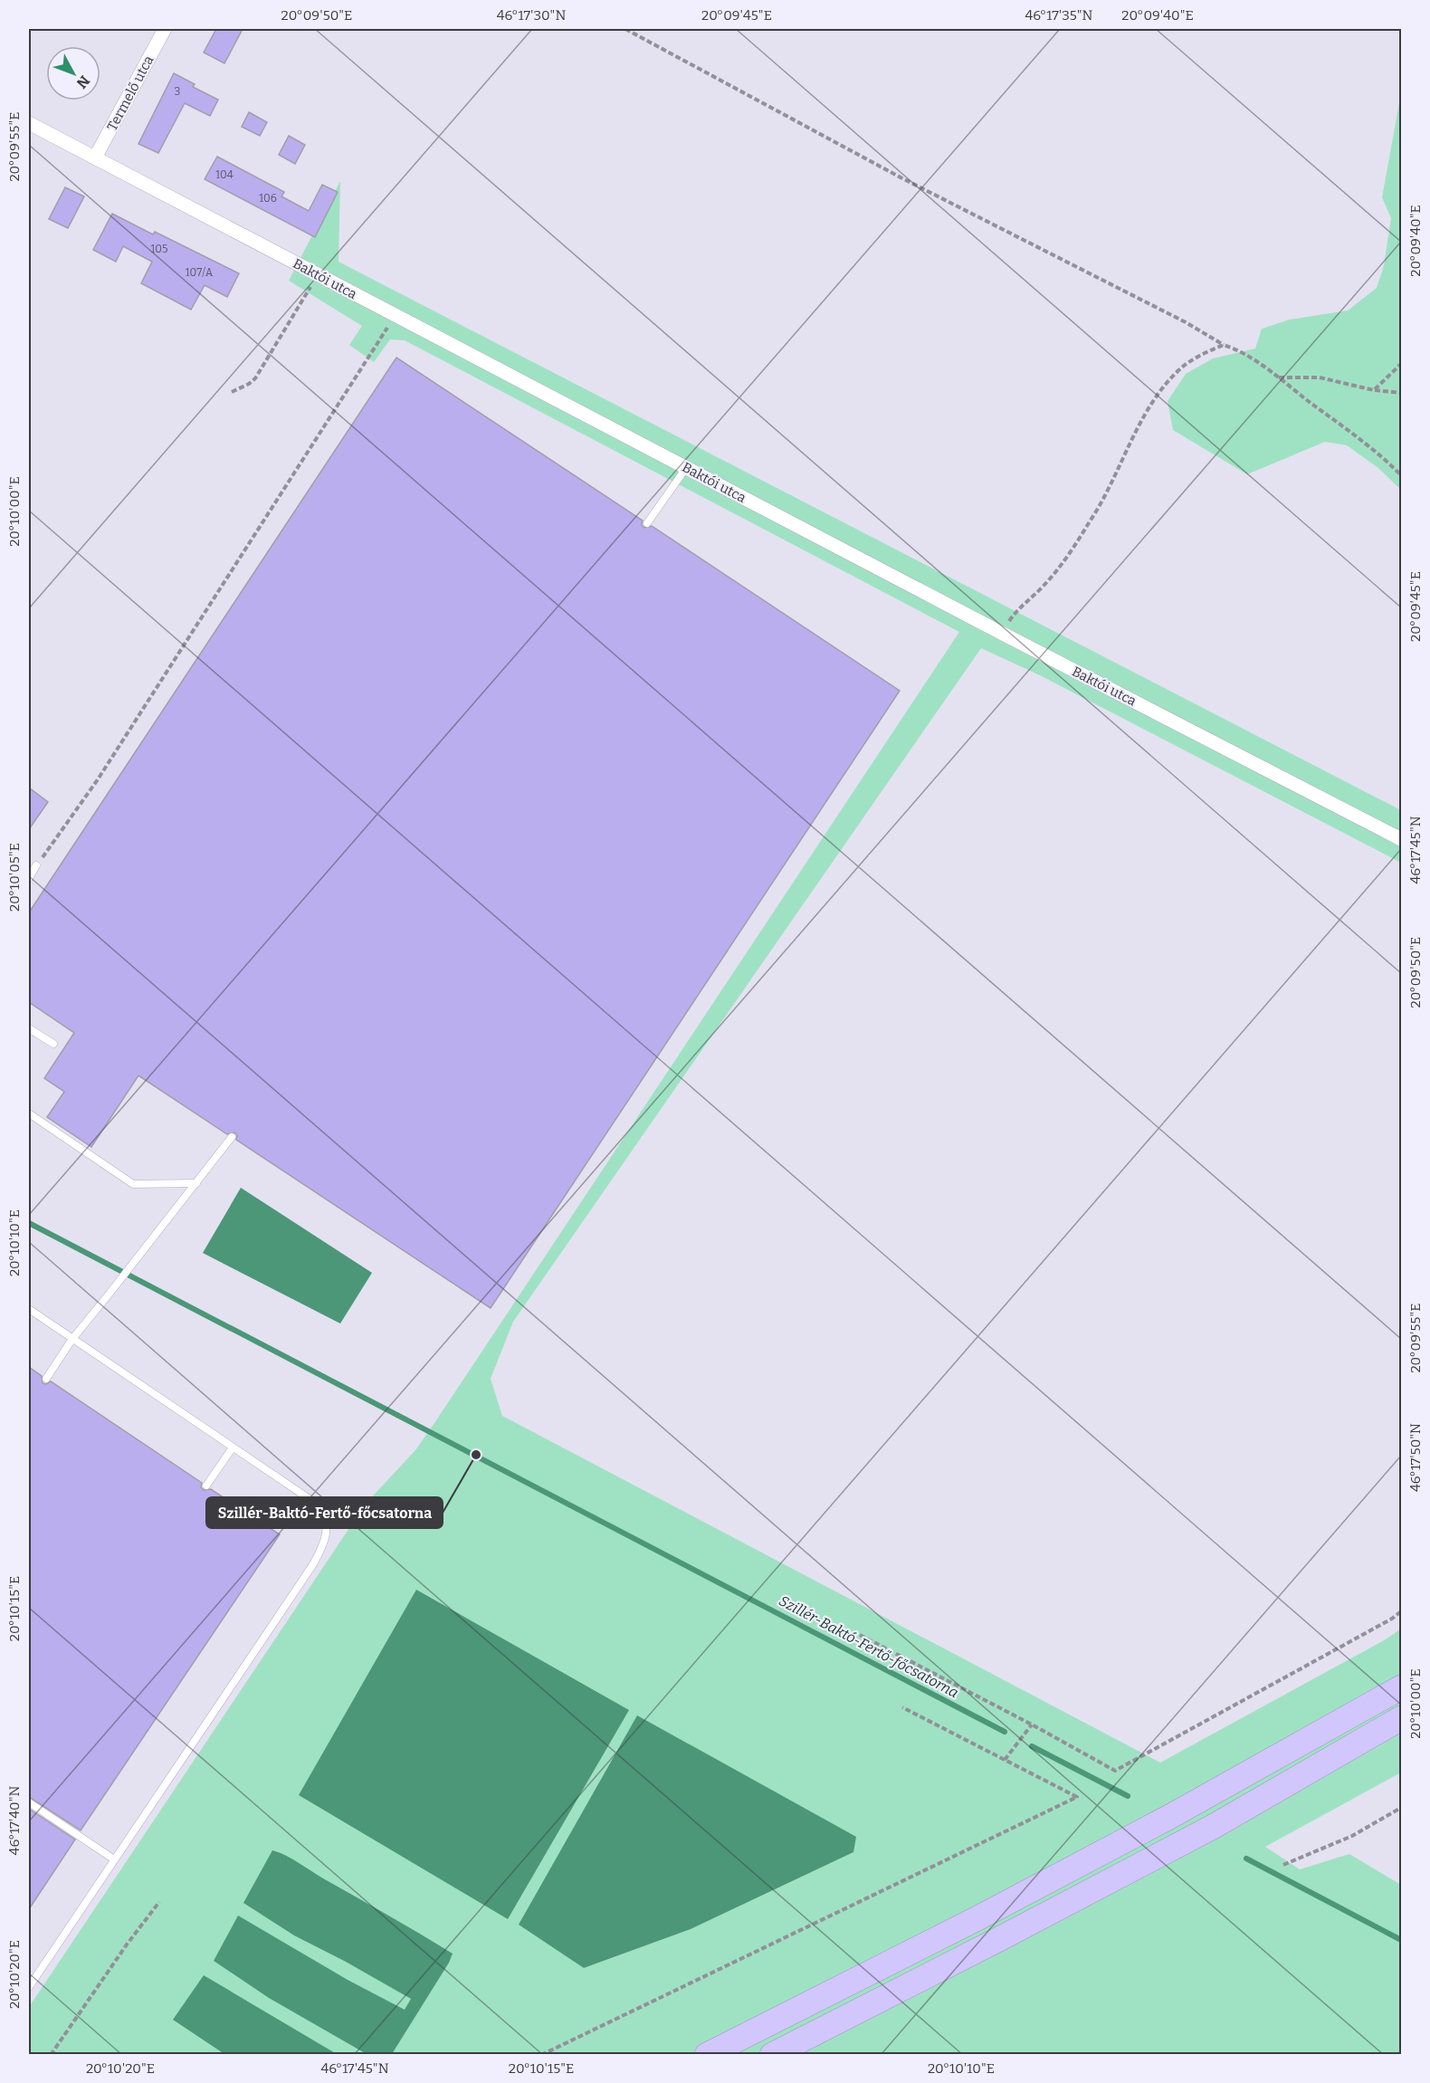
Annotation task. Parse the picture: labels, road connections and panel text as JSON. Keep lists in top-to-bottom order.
{
  "streets": {
    "street": ["Termelő utca", "Baktói utca"]
  },
  "crossings": [
    ["Termelő utca", "Baktói utca"]
  ],
  "water": ["Szillér-Baktó-Fertő-főcsatorna"],
  "places": ["Szillér-Baktó-Fertő-főcsatorna"],
  "house_numbers": [
    "3",
    "104",
    "106",
    "105",
    "107/A"
  ],
  "north": "bottom right",
  "coordinates": [
    "20°09'50\"E",
    "46°17'30\"N",
    "20°09'45\"E",
    "46°17'35\"N",
    "20°09'40\"E",
    "20°09'55\"E",
    "20°10'00\"E",
    "46°17'45\"N",
    "20°10'05\"E",
    "20°10'10\"E",
    "46°17'50\"N",
    "20°10'15\"E",
    "46°17'40\"N",
    "20°10'20\"E"
  ]
}
